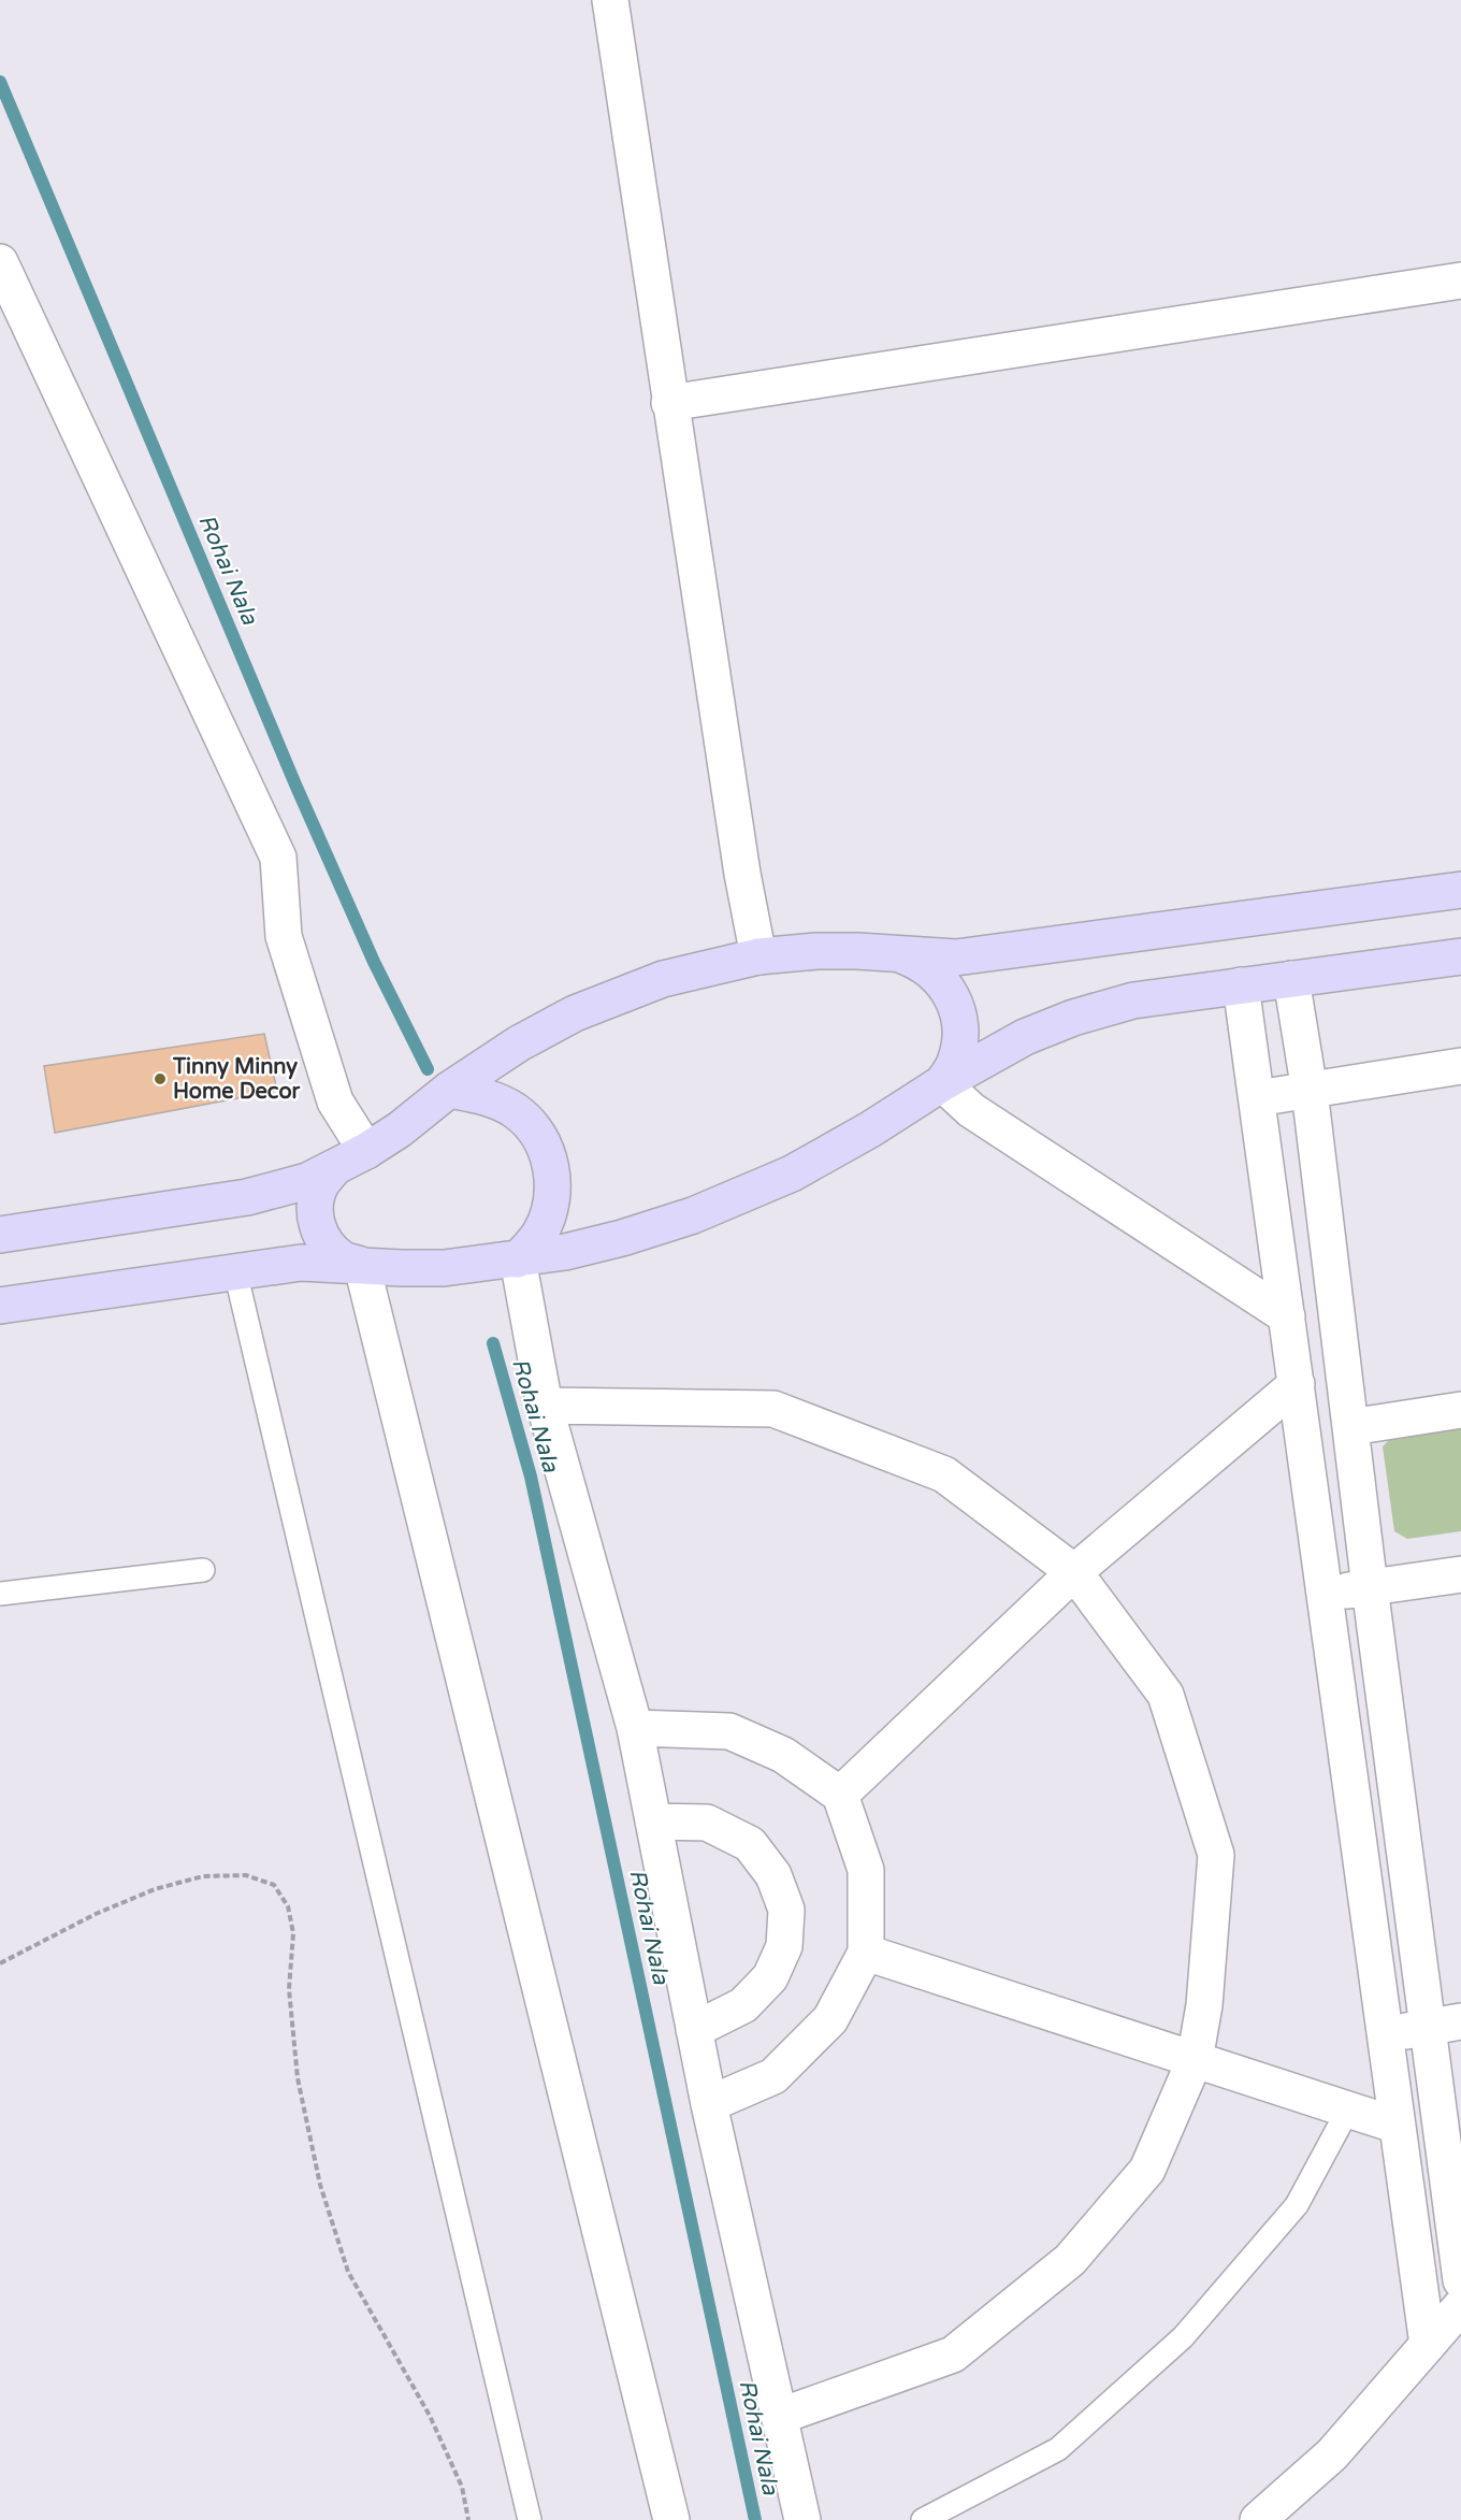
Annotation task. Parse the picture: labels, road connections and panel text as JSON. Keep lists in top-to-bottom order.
{
  "water": ["Rohai Nala"],
  "places": ["Tinny Minny Home Decor"]
}
